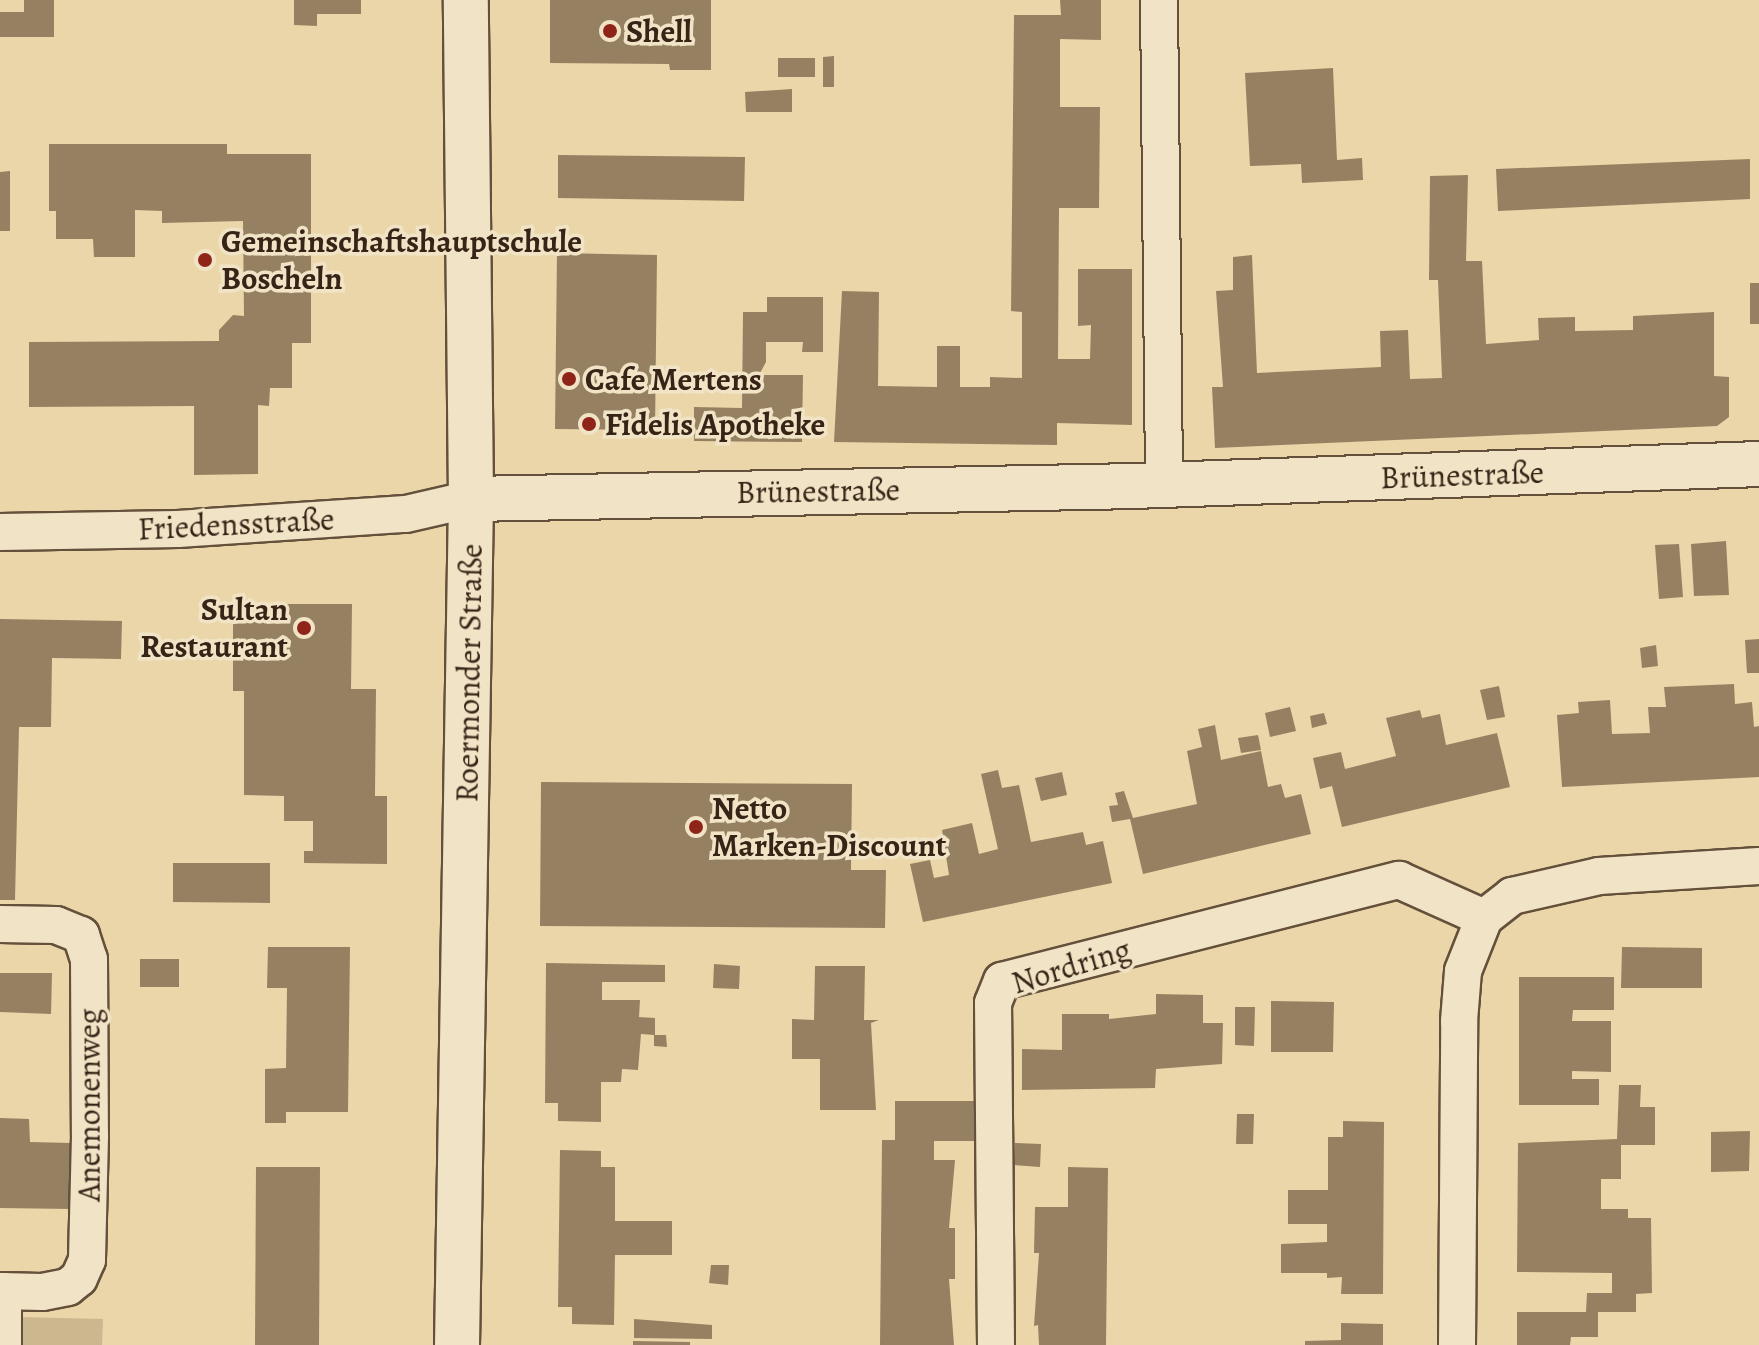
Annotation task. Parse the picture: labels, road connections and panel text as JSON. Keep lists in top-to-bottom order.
{
  "streets": {
    "main road": ["Brünestraße", "Roermonder Straße"],
    "street": ["Friedensstraße", "Nordring", "Anemonenweg"]
  },
  "crossings": [
    ["Brünestraße", "Friedensstraße"],
    ["Brünestraße", "Roermonder Straße"],
    ["Friedensstraße", "Roermonder Straße"]
  ],
  "places": [
    "Shell",
    "Gemeinschaftshauptschule Boscheln",
    "Cafe Mertens",
    "Fidelis Apotheke",
    "Sultan Restaurant",
    "Netto Marken-Discount"
  ]
}
